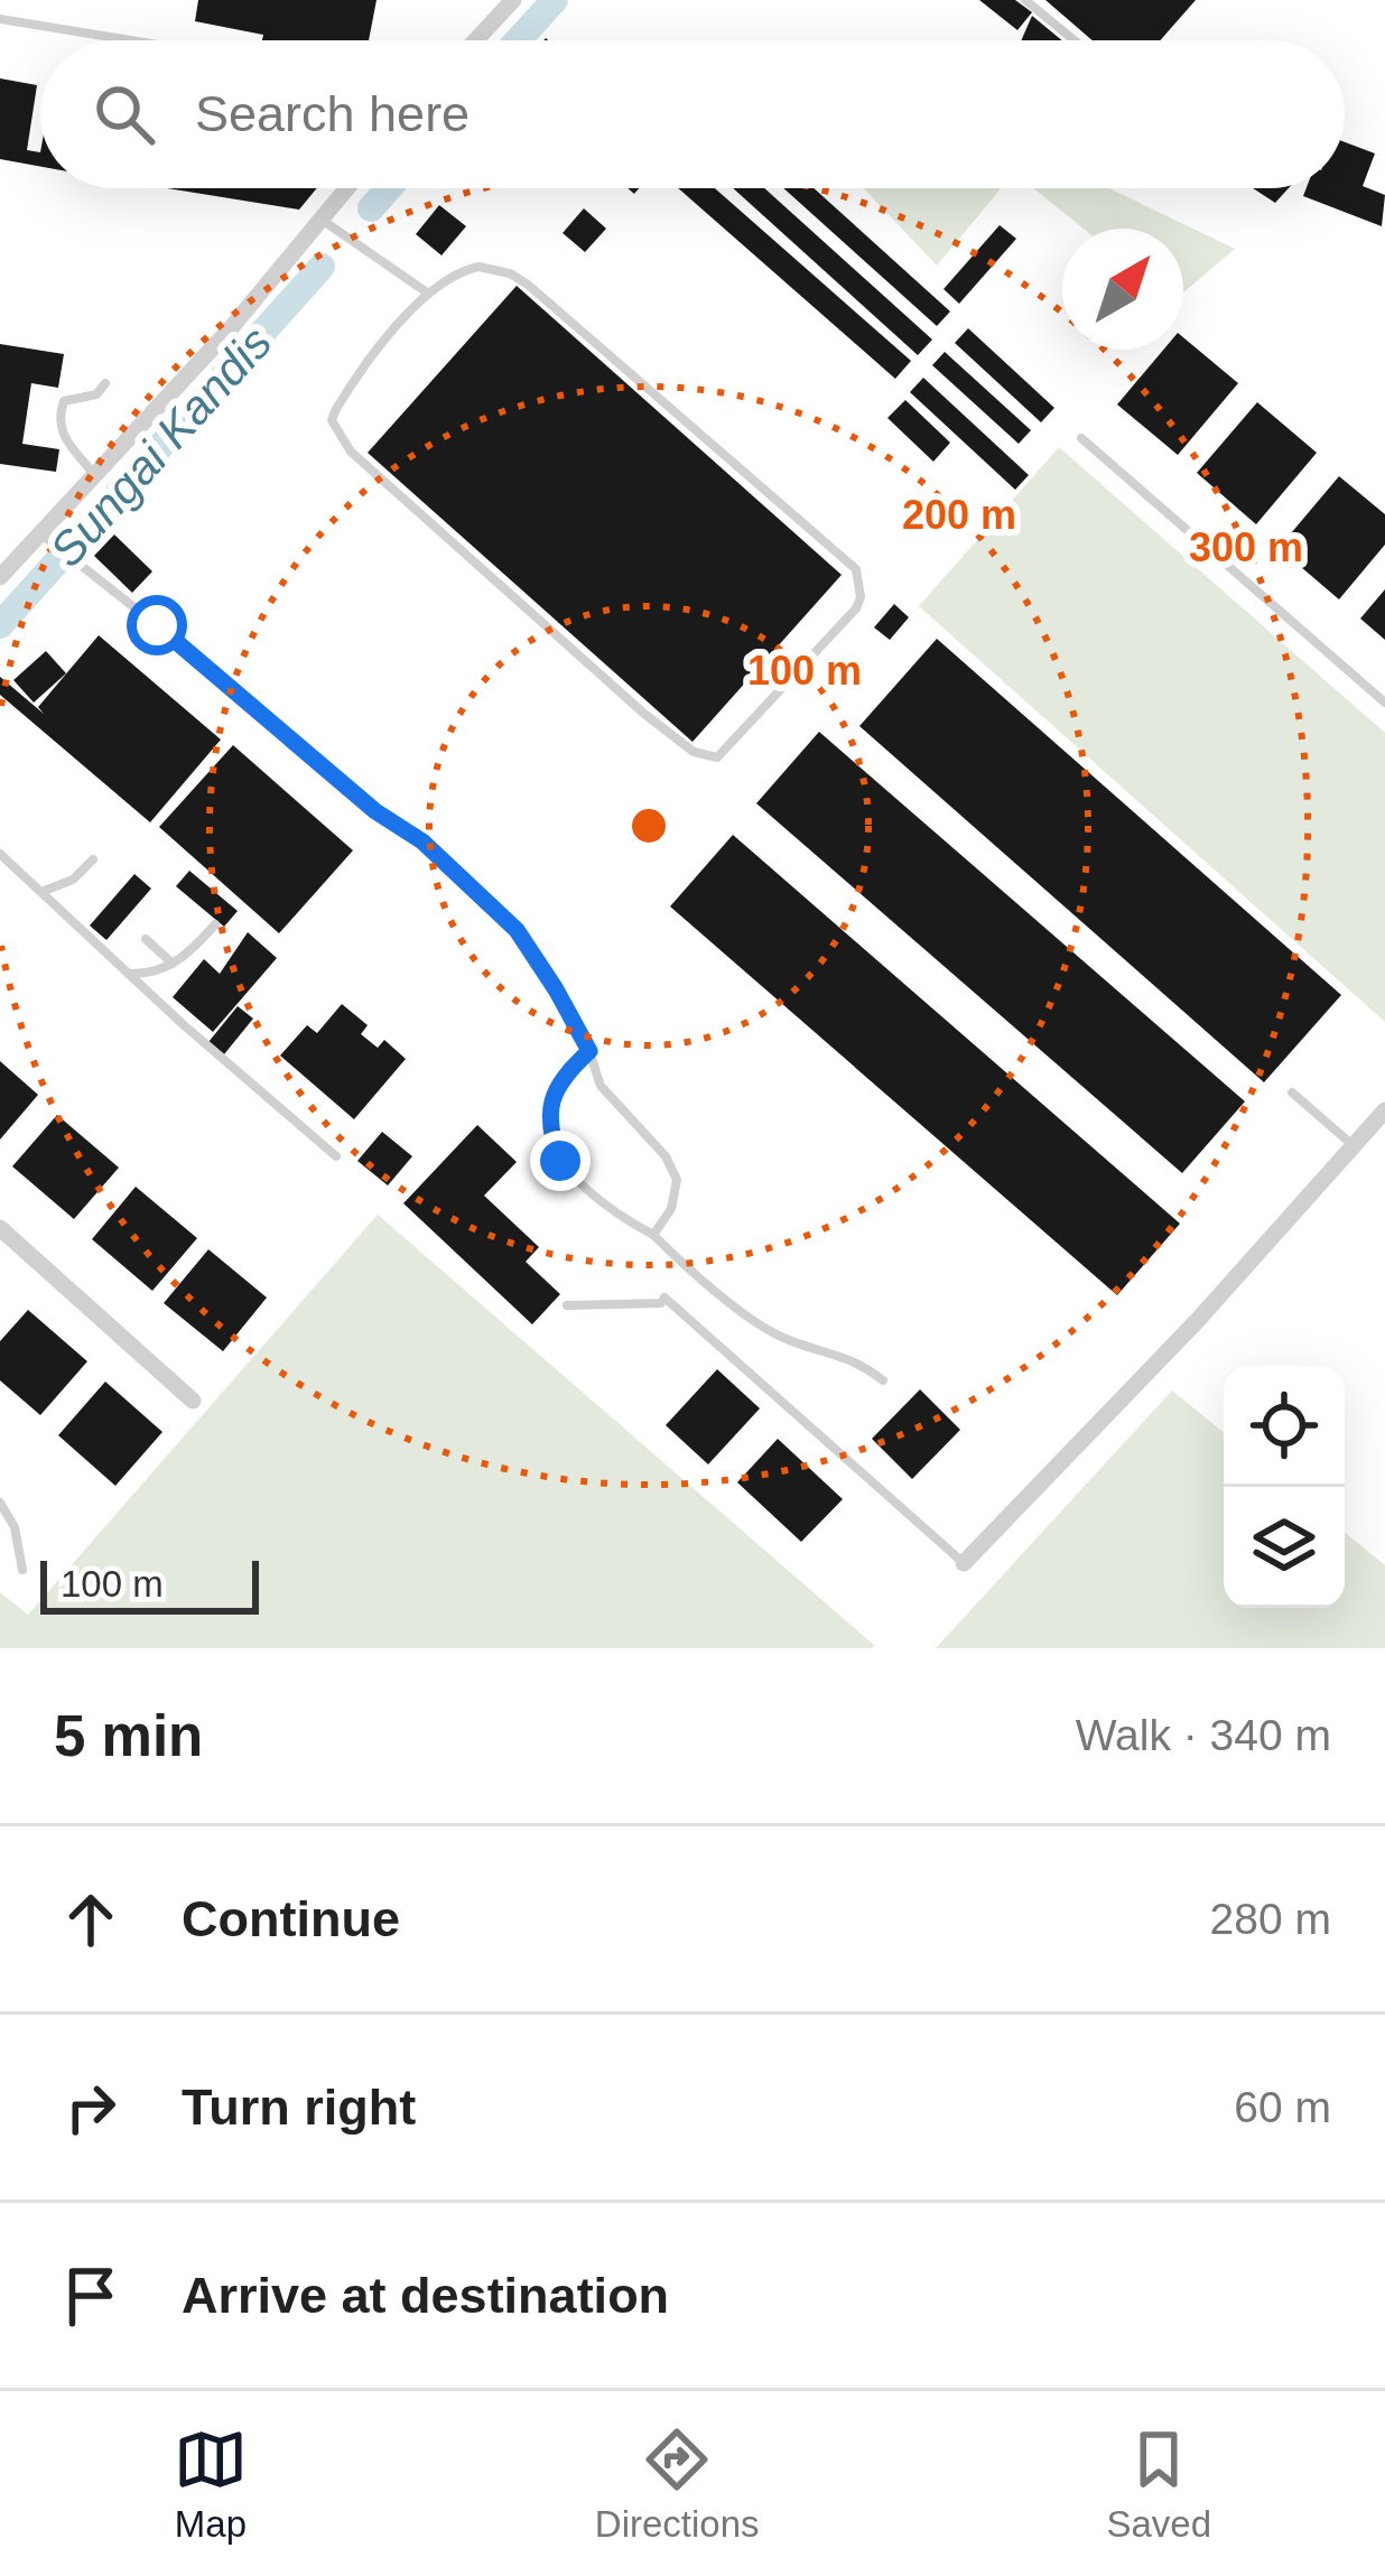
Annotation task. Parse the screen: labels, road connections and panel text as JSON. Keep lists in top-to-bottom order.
{
  "water": ["Sungai Kandis"],
  "scale_bar": "100 m",
  "north": "top right",
  "page": {
    "search": "Search here",
    "scale": "100 m",
    "heading": ["5 min", "Walk · 340 m"],
    "list": [
      ["Continue", "280 m"],
      ["Turn right", "60 m"],
      "Arrive at destination"
    ],
    "nav": ["Map", "Directions", "Saved"]
  },
  "rings": ["200 m", "300 m", "100 m"]
}
